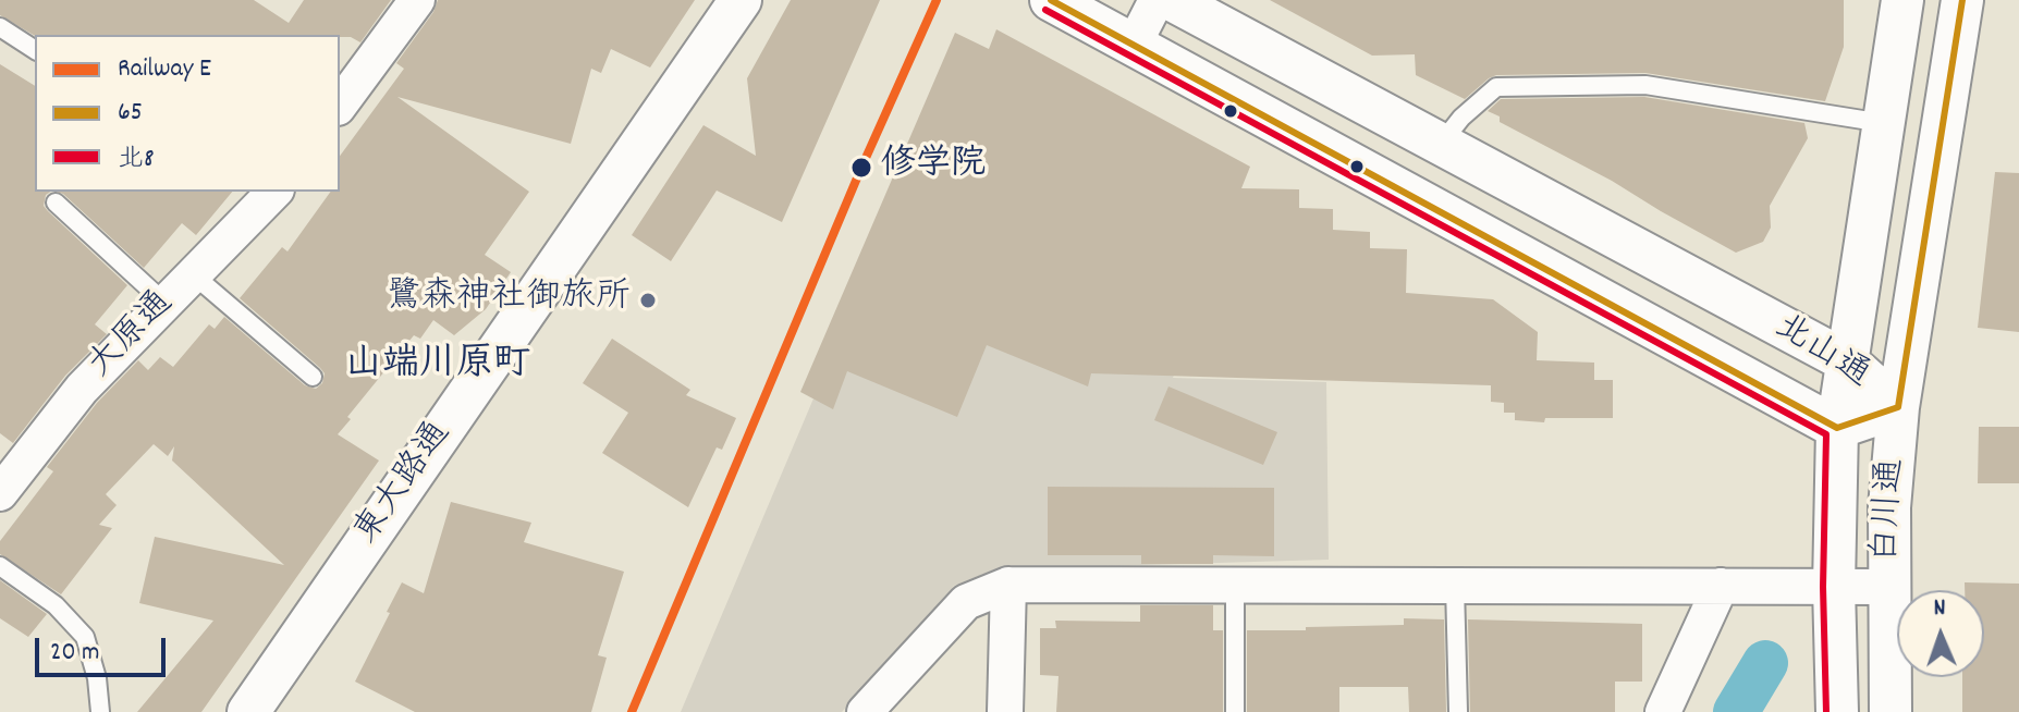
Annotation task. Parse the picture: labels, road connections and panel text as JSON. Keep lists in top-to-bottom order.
{
  "streets": {
    "street": [
      "大原通",
      "北山通",
      "東大路通",
      "白川通"
    ]
  },
  "crossings": [
    ["北山通", "白川通"]
  ],
  "districts": ["山端川原町"],
  "places": ["修学院", "鷺森神社御旅所"],
  "lines": ["rail line E", "transit line 65", "transit line 北8"],
  "legend": ["Railway E", "65", "北8"],
  "scale_bar": "20 m",
  "north": "top"
}
